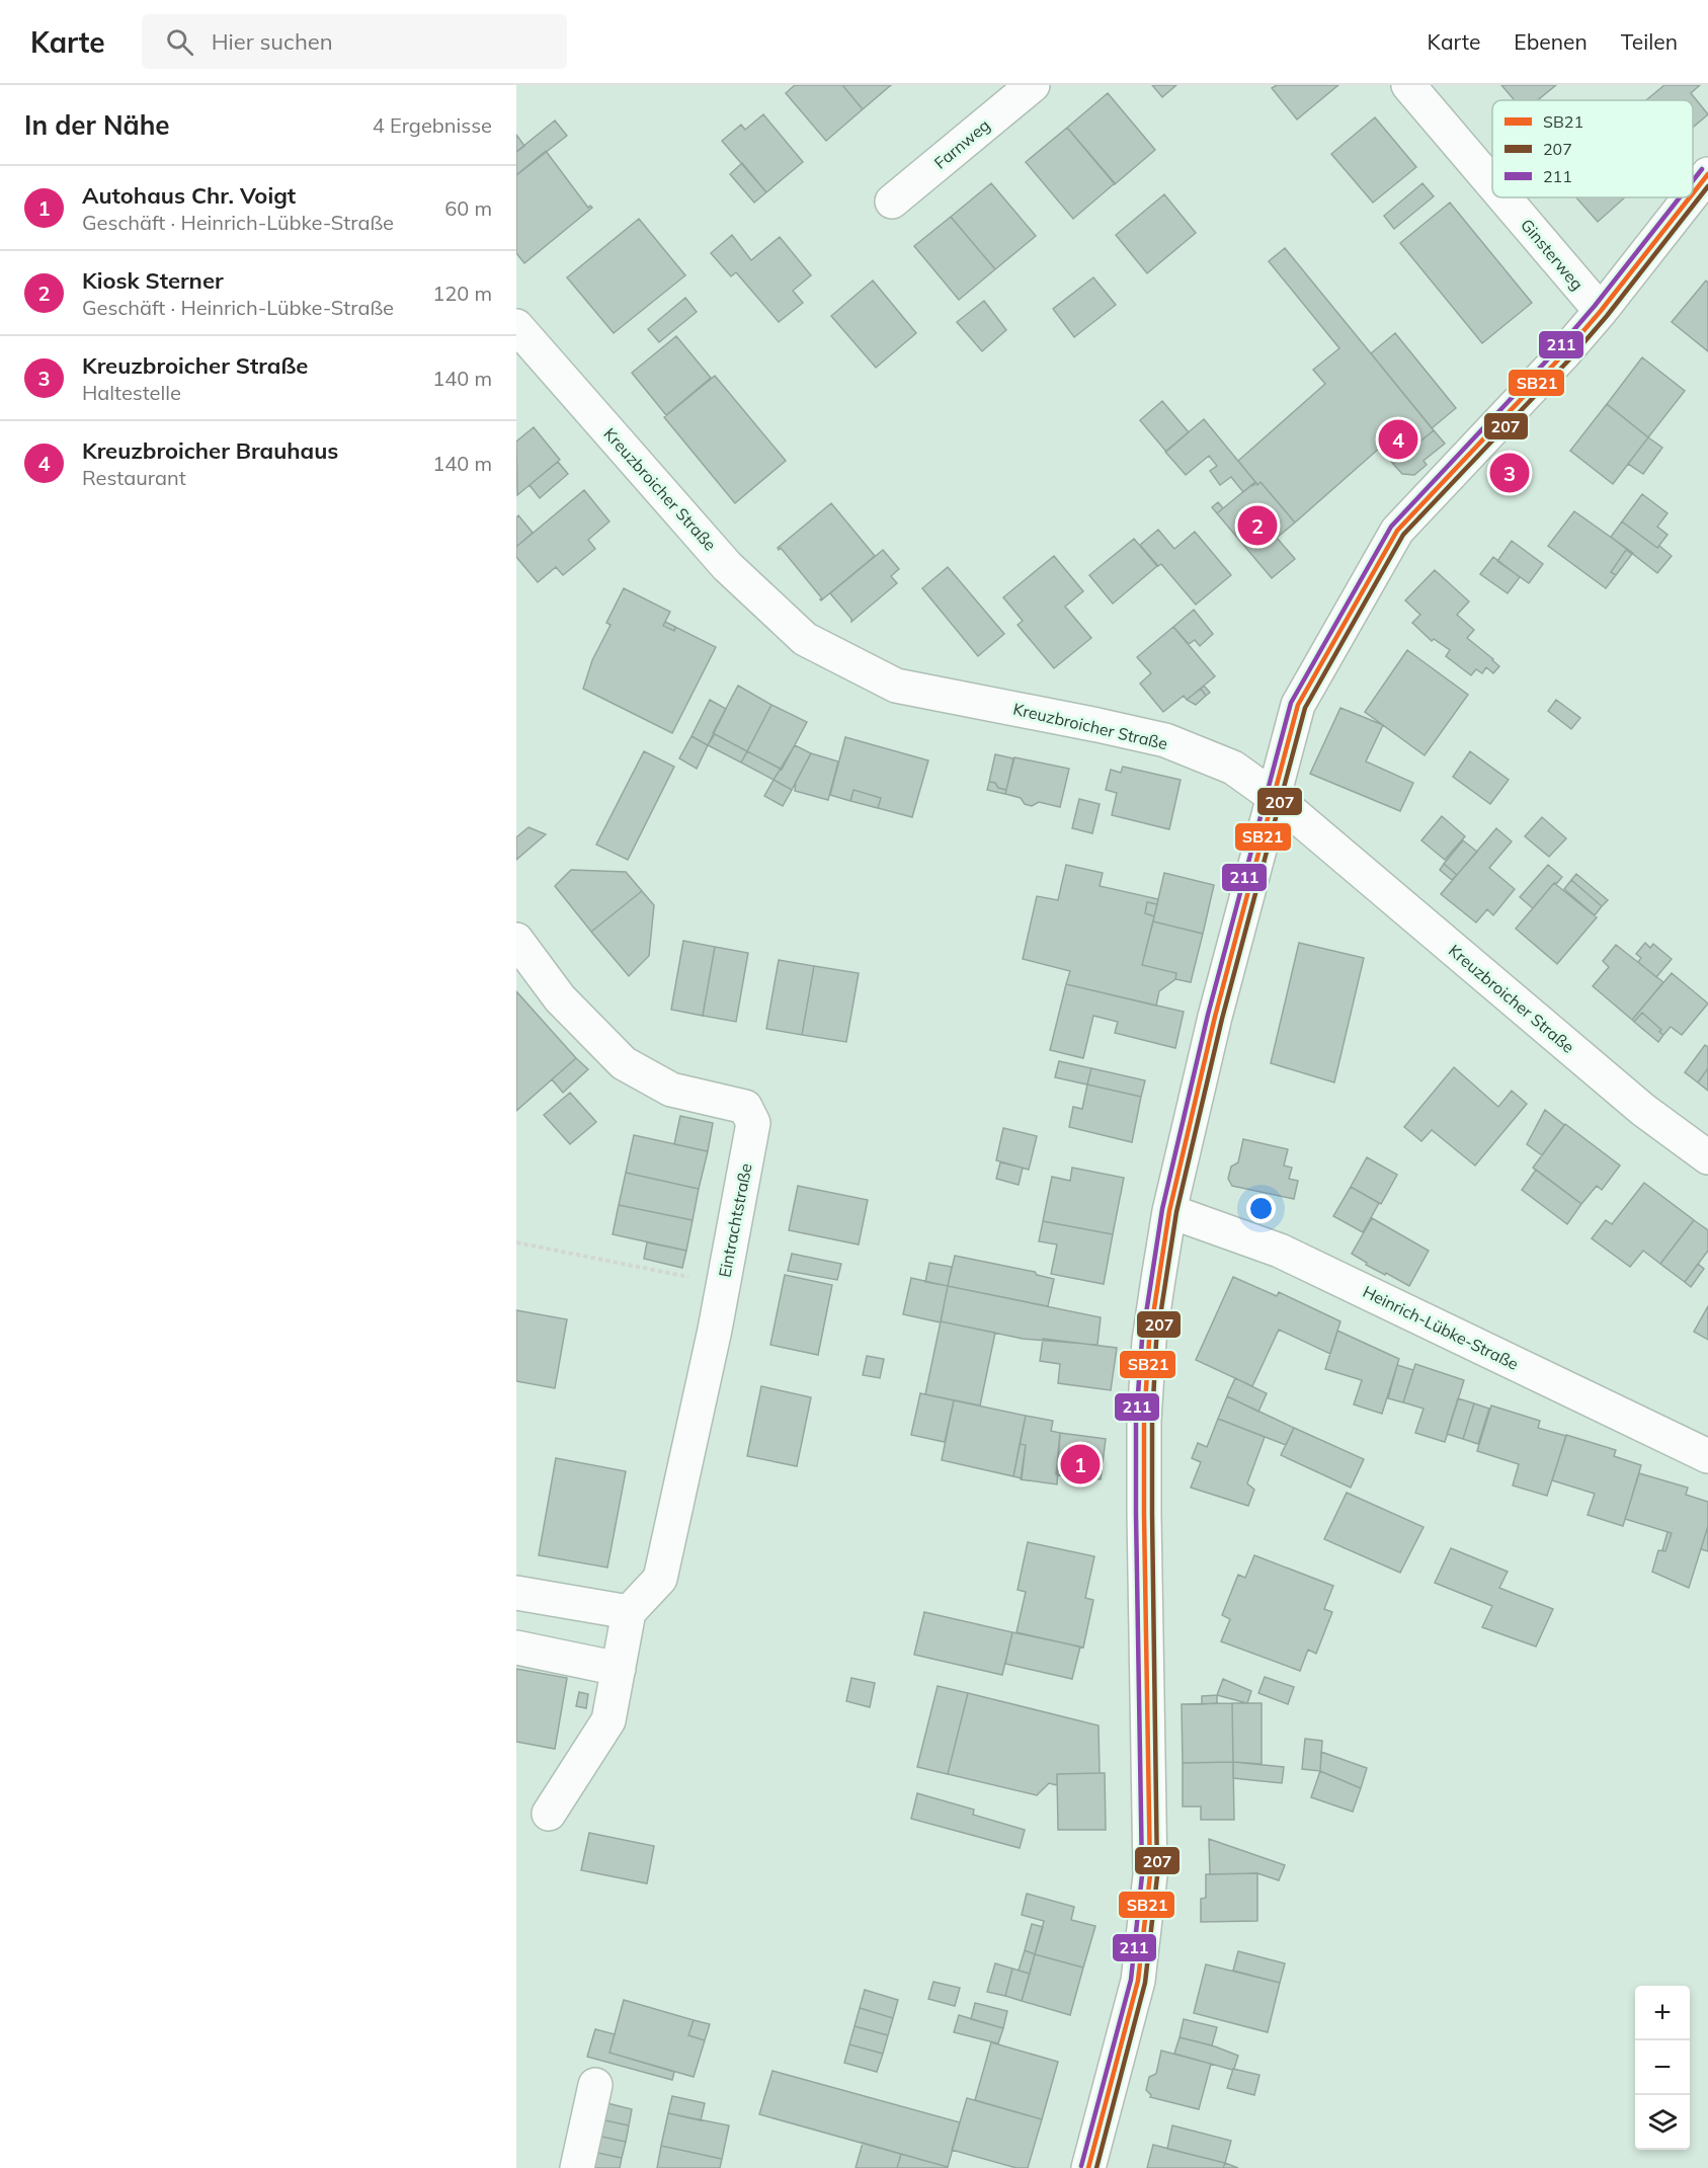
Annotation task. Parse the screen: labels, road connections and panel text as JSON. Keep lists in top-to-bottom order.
{
  "streets": {
    "street": [
      "Farnweg",
      "Ginsterweg",
      "Kreuzbroicher Straße",
      "Eintrachtstraße",
      "Heinrich-Lübke-Straße"
    ]
  },
  "lines": ["transit line 211", "transit line SB21", "transit line 207"],
  "legend": ["SB21", "207", "211"],
  "page": {
    "header": "Karte",
    "search": "Hier suchen",
    "nav": ["Karte", "Ebenen", "Teilen"],
    "heading": ["In der Nähe", "4 Ergebnisse"],
    "list": [
      {
        "mark": "1",
        "name": "Autohaus Chr. Voigt",
        "note": "Geschäft · Heinrich-Lübke-Straße",
        "value": "60 m"
      },
      {
        "mark": "2",
        "name": "Kiosk Sterner",
        "note": "Geschäft · Heinrich-Lübke-Straße",
        "value": "120 m"
      },
      {
        "mark": "3",
        "name": "Kreuzbroicher Straße",
        "note": "Haltestelle",
        "value": "140 m"
      },
      {
        "mark": "4",
        "name": "Kreuzbroicher Brauhaus",
        "note": "Restaurant",
        "value": "140 m"
      }
    ],
    "pins": [
      "4",
      "3",
      "2",
      "1"
    ],
    "map_buttons": ["+", "−"]
  }
}
